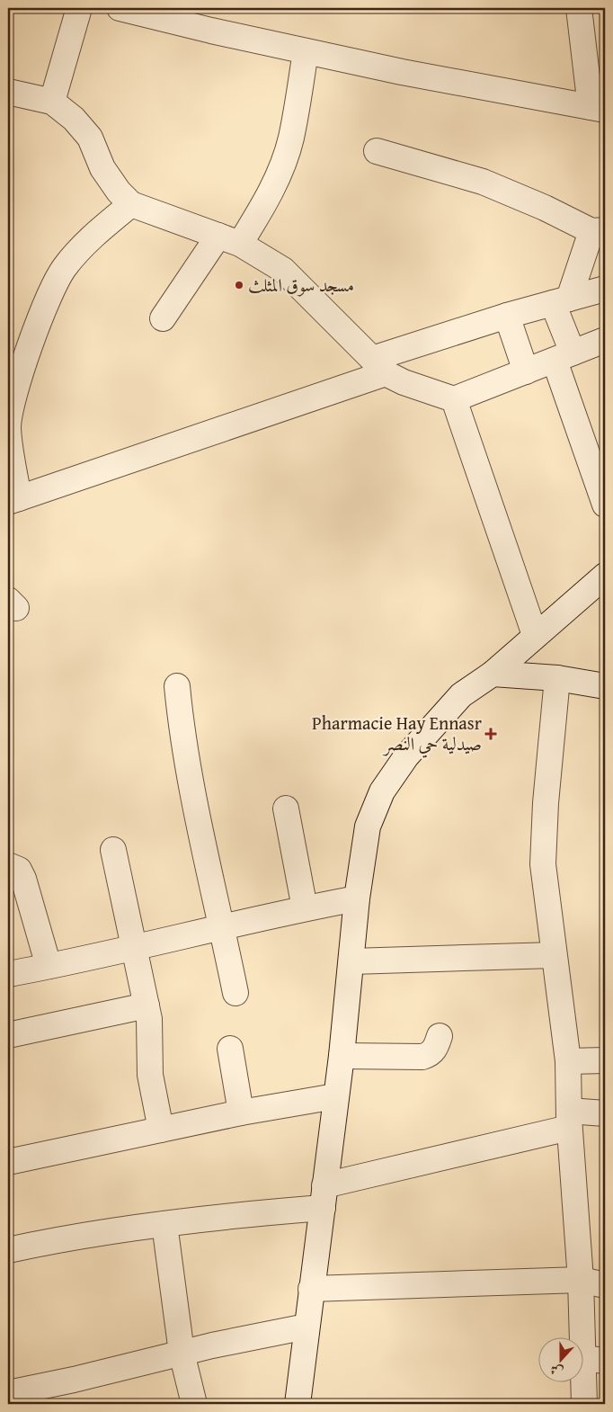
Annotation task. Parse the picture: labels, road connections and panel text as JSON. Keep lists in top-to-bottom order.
{
  "places": {
    "other": ["مسجد سوق المثلث"],
    "health": ["Pharmacie Hay Ennasr صيدلية حي النصر"]
  },
  "north": "bottom"
}
